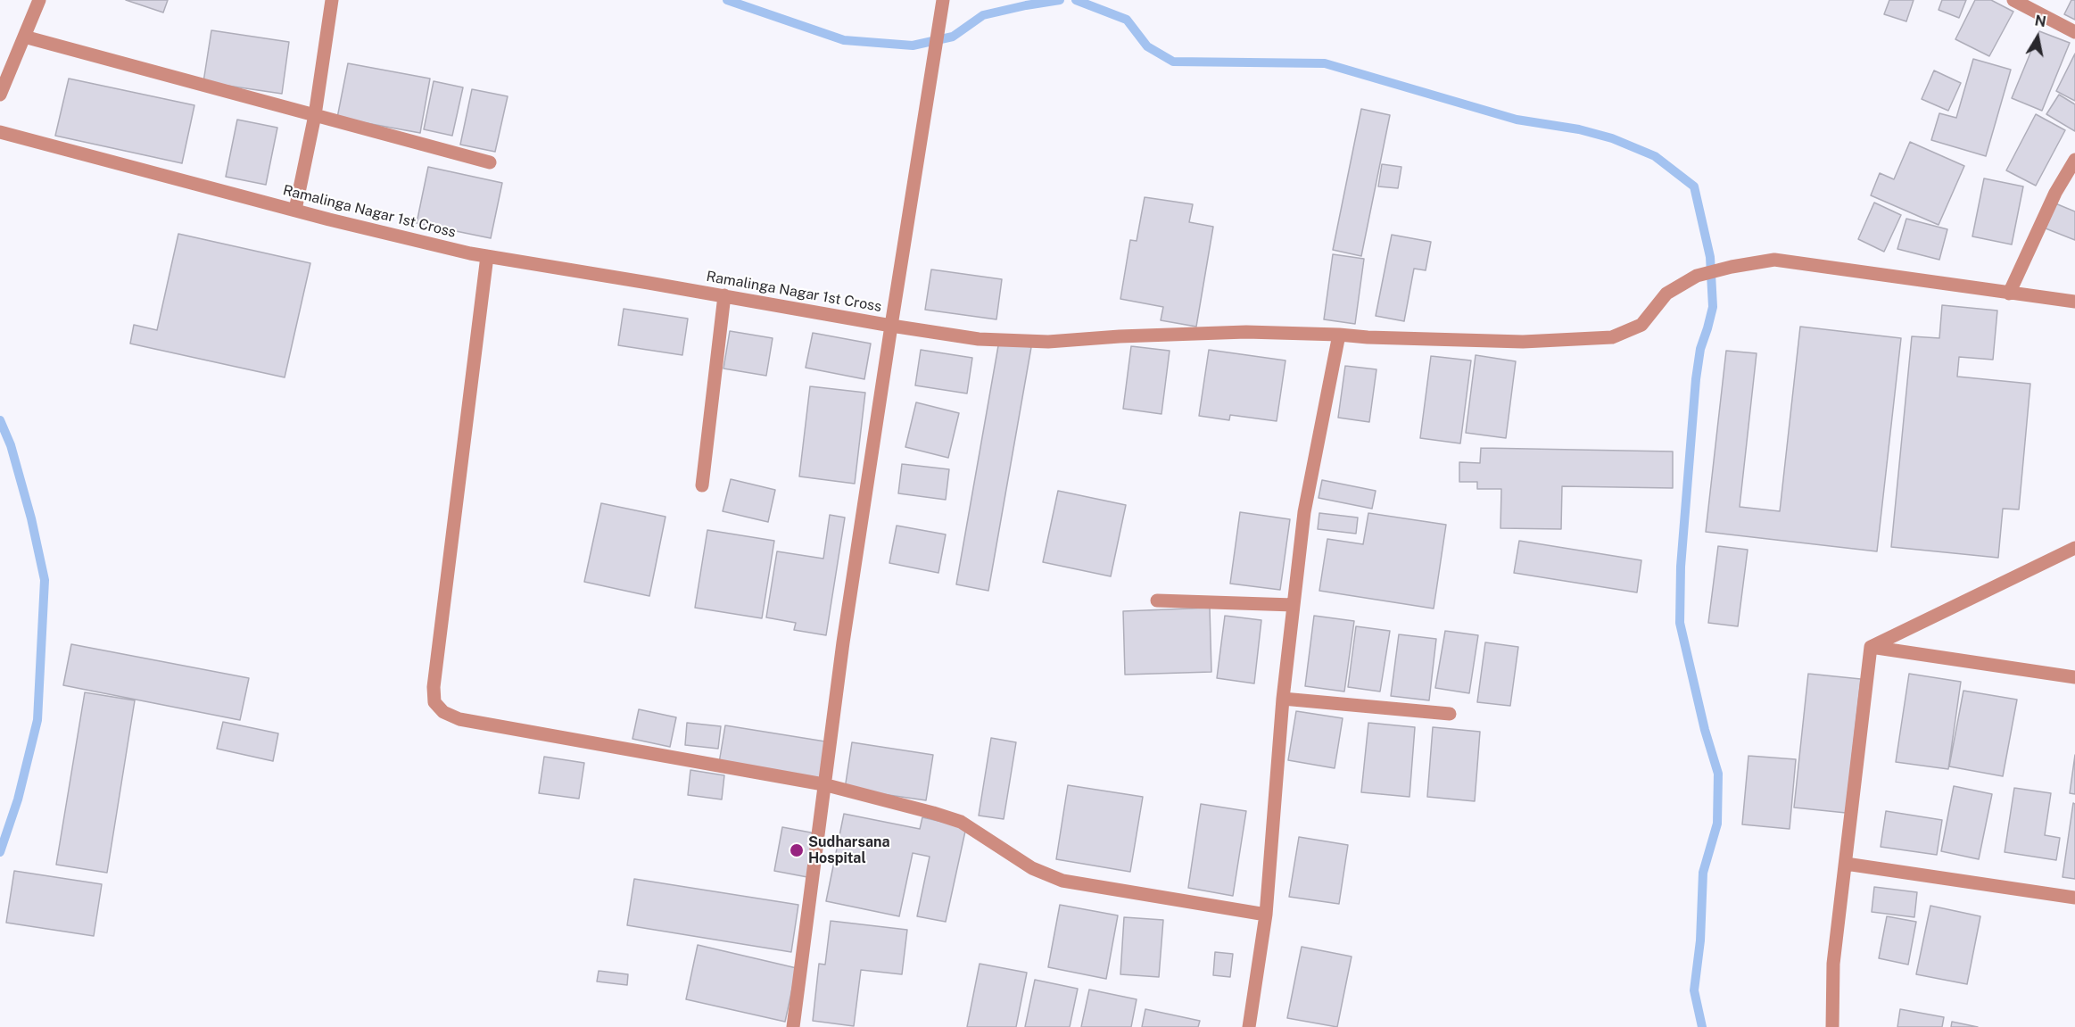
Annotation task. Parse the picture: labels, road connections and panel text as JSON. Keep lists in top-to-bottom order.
{
  "streets": {
    "street": ["Ramalinga Nagar 1st Cross"]
  },
  "places": ["Sudharsana Hospital"],
  "north": "top"
}
